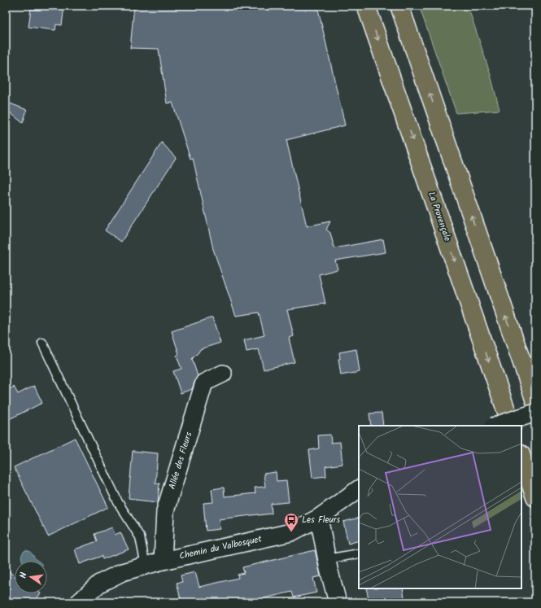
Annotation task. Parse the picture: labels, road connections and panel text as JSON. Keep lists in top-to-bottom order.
{
  "streets": {
    "highway": ["La Provençale"],
    "street": ["Allée des Fleurs", "Chemin du Valbosquet"]
  },
  "crossings": [
    ["Allée des Fleurs", "Chemin du Valbosquet"]
  ],
  "places": {
    "bus stop": ["Les Fleurs"]
  },
  "north": "left"
}
